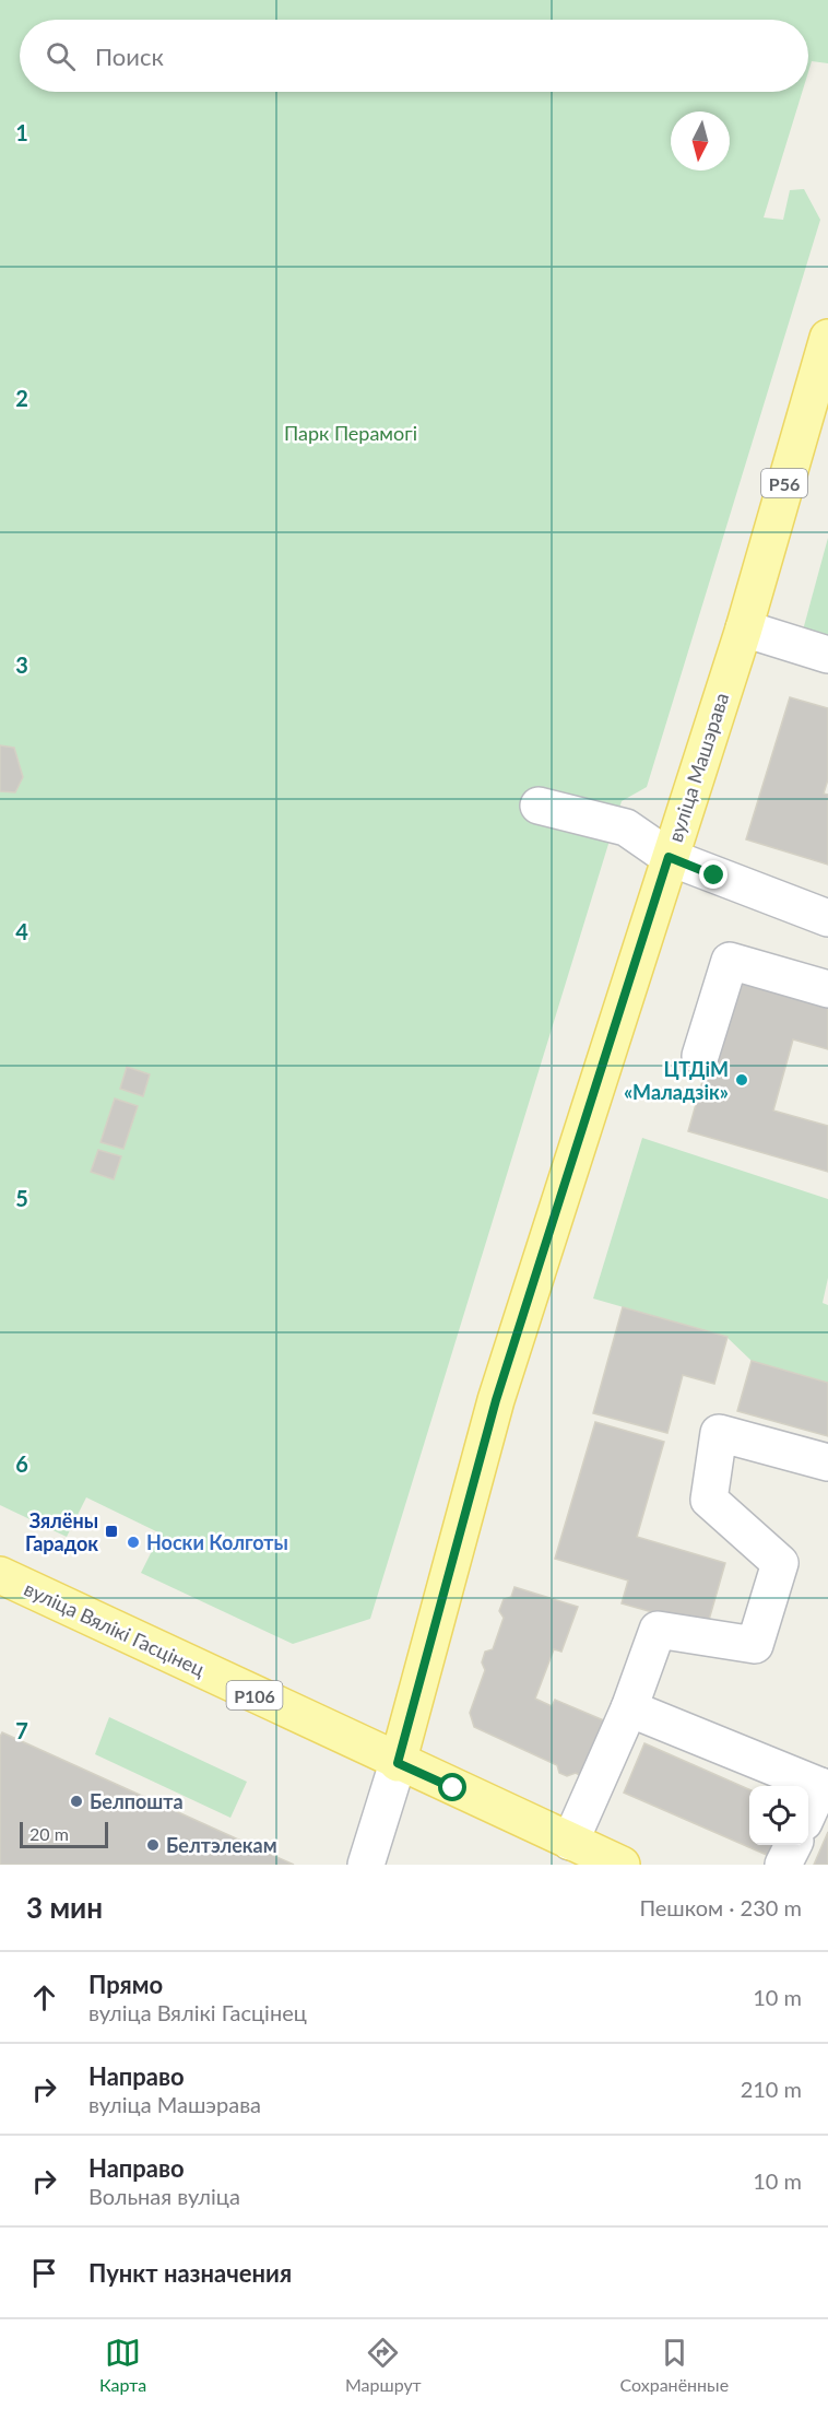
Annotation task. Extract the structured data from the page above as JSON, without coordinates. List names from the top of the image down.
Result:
{
  "streets": {
    "main road": [
      "Р56",
      "вуліца Машэрава",
      "вуліца Вялікі Гасцінец",
      "Р106"
    ]
  },
  "crossings": [
    ["вуліца Машэрава", "вуліца Вялікі Гасцінец"]
  ],
  "parks": ["Парк Перамогі"],
  "places": {
    "other": [
      "ЦТДіМ «Маладзік»",
      "Носки Колготы",
      "Белпошта",
      "Белтэлекам"
    ],
    "transit": ["Зялёны Гарадок"]
  },
  "scale_bar": "20 m",
  "north": "bottom",
  "page": {
    "search": "Поиск",
    "scale": "20 m",
    "heading": ["3 мин", "Пешком · 230 m"],
    "list": [
      ["Прямо", "вуліца Вялікі Гасцінец", "10 m"],
      ["Направо", "вуліца Машэрава", "210 m"],
      ["Направо", "Вольная вуліца", "10 m"],
      "Пункт назначения"
    ],
    "nav": ["Карта", "Маршрут", "Сохранённые"]
  },
  "grid": {
    "rows": [
      "1",
      "2",
      "3",
      "4",
      "5",
      "6",
      "7"
    ]
  }
}
